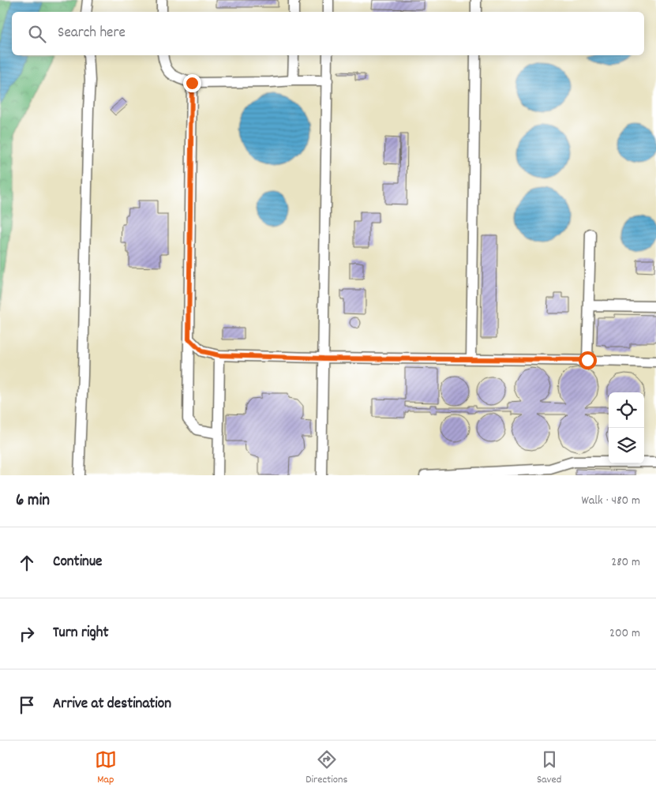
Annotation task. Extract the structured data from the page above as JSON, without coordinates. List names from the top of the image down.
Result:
{
  "page": {
    "search": "Search here",
    "heading": ["6 min", "Walk · 480 m"],
    "list": [
      ["Continue", "280 m"],
      ["Turn right", "200 m"],
      "Arrive at destination"
    ],
    "nav": ["Map", "Directions", "Saved"]
  }
}
